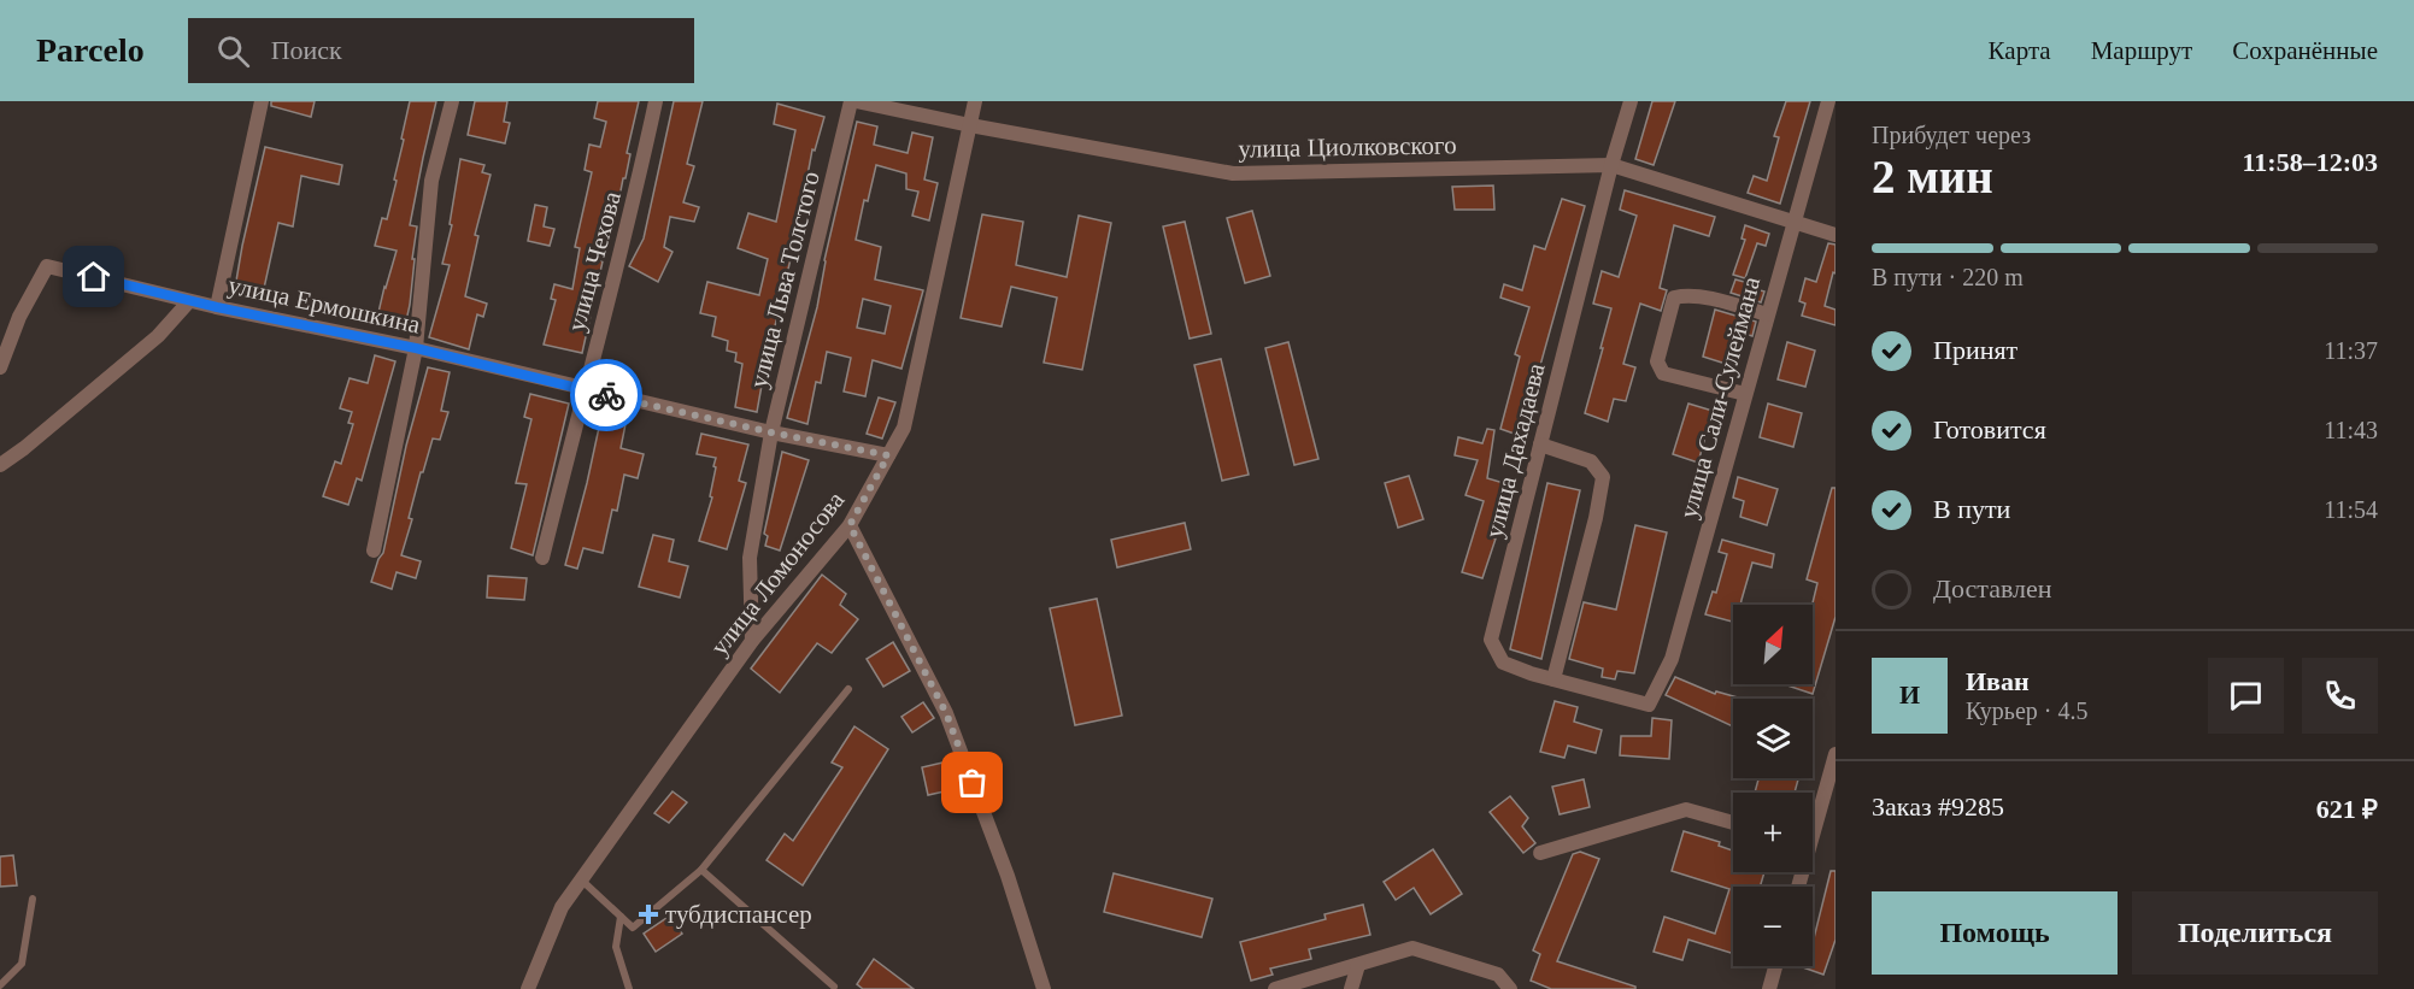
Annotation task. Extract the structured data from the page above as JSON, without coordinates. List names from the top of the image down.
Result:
{
  "streets": {
    "street": [
      "улица Циолковского",
      "улица Чехова",
      "улица Льва Толстого",
      "улица Ермошкина",
      "улица Сали-Сулеймана",
      "улица Дахадаева",
      "улица Ломоносова"
    ]
  },
  "crossings": [
    ["улица Циолковского", "улица Льва Толстого"],
    ["улица Циолковского", "улица Сали-Сулеймана"],
    ["улица Циолковского", "улица Дахадаева"],
    ["улица Циолковского", "улица Ломоносова"],
    ["улица Чехова", "улица Ермошкина"],
    ["улица Льва Толстого", "улица Ермошкина"],
    ["улица Льва Толстого", "улица Ломоносова"],
    ["улица Ермошкина", "улица Ломоносова"],
    ["улица Сали-Сулеймана", "улица Дахадаева"]
  ],
  "places": {
    "health": ["тубдиспансер"]
  },
  "north": "top right",
  "page": {
    "header": "Parcelo",
    "search": "Поиск",
    "nav": ["Карта", "Маршрут", "Сохранённые"],
    "heading": ["2 мин", "Прибудет через", "11:58–12:03"],
    "panel": [
      "Иван",
      "Курьер · 4.5",
      "Заказ #9285",
      "621 ₽"
    ],
    "bar": "В пути · 220 m",
    "list": [
      ["Принят", "11:37"],
      ["Готовится", "11:43"],
      ["В пути", "11:54"],
      "Доставлен"
    ],
    "map_buttons": ["+", "−"],
    "round": "И",
    "buttons": ["Помощь", "Поделиться"]
  }
}
